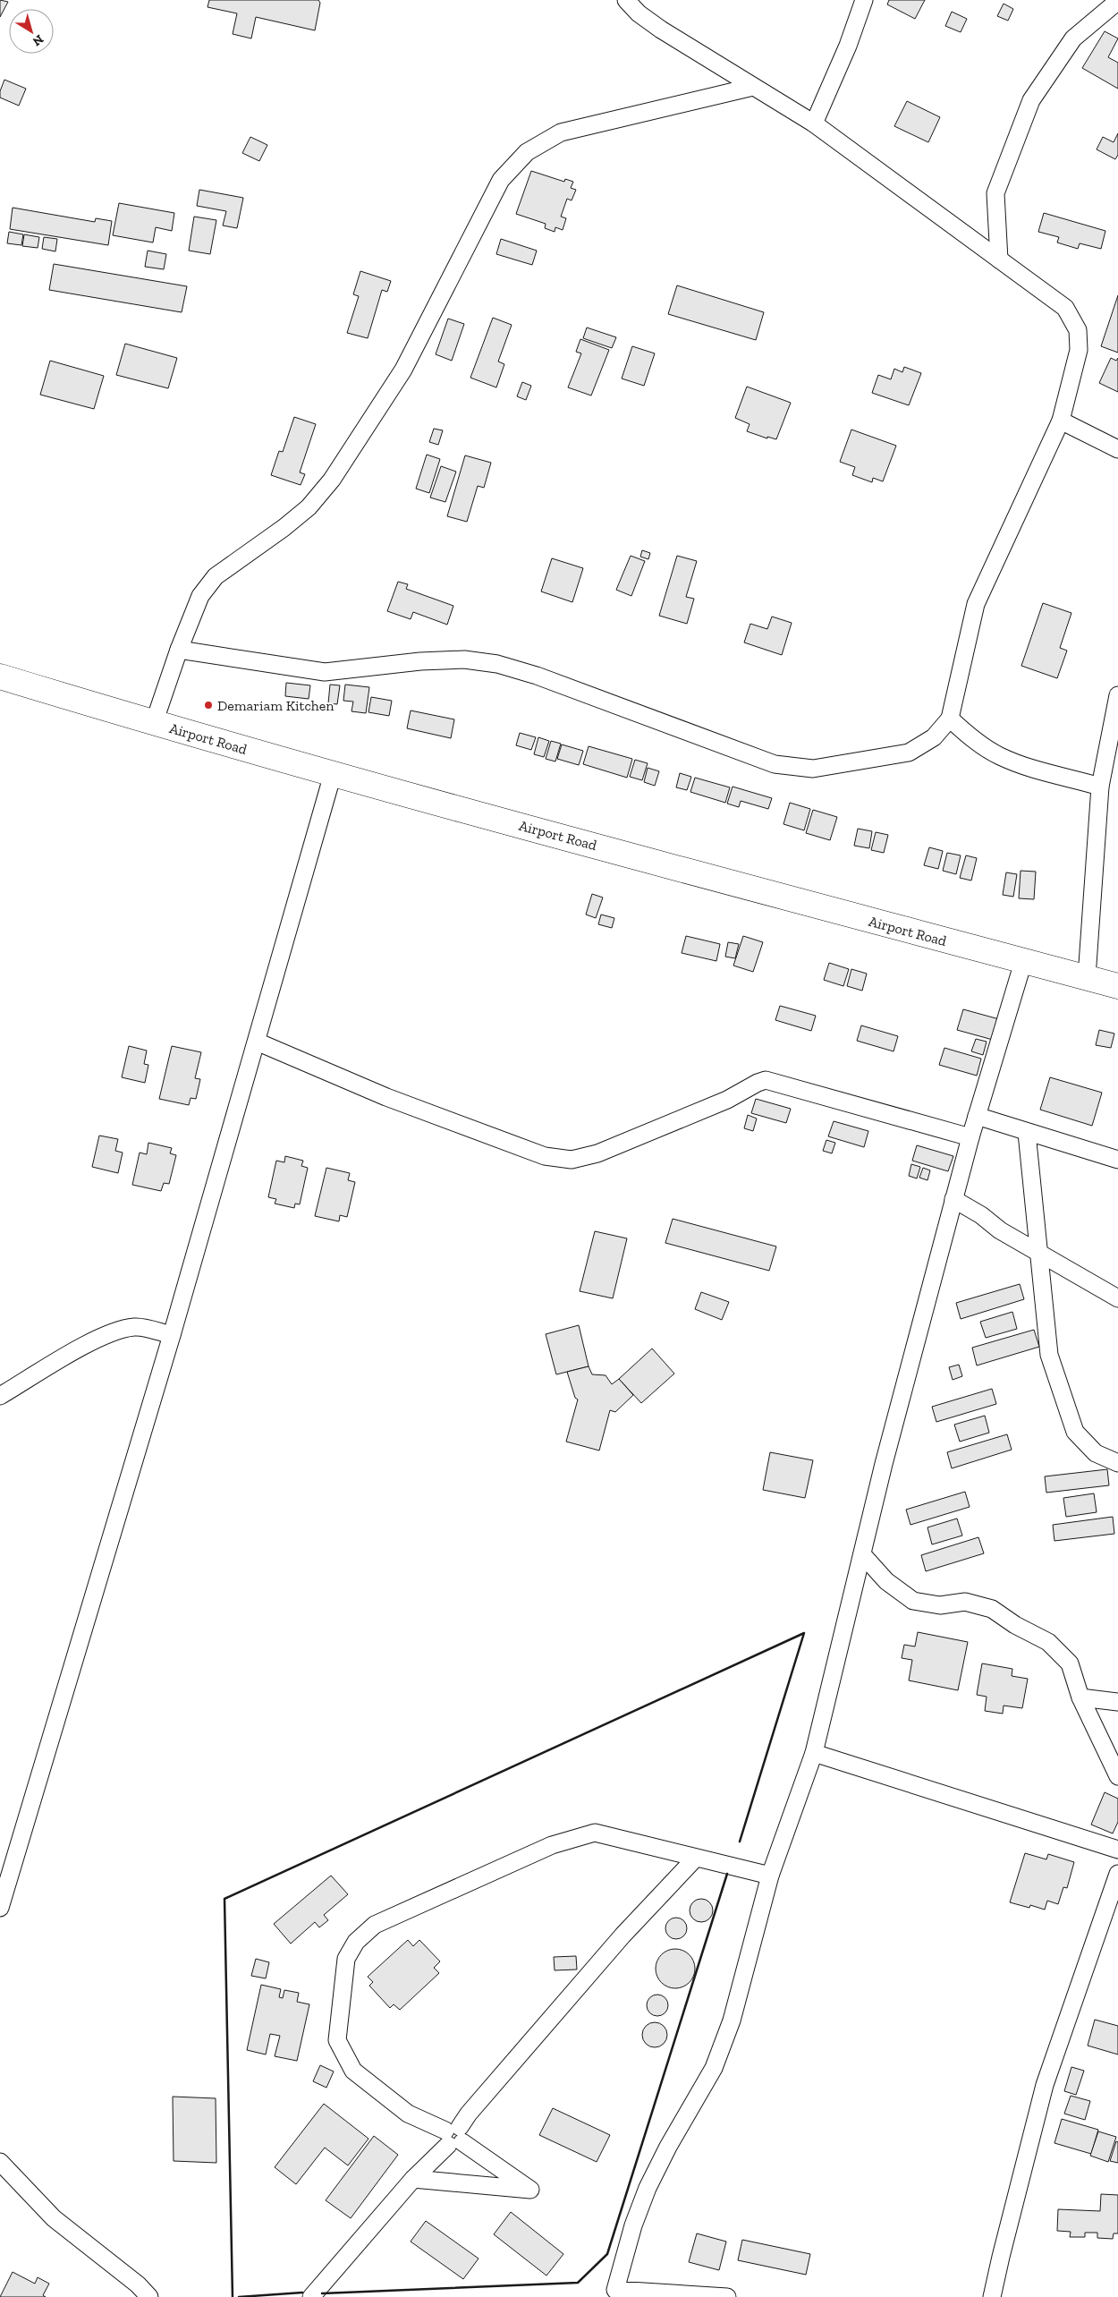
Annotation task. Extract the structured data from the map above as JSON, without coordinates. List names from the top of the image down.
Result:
{
  "streets": {
    "highway": ["Airport Road"]
  },
  "places": ["Demariam Kitchen"],
  "north": "bottom right"
}
